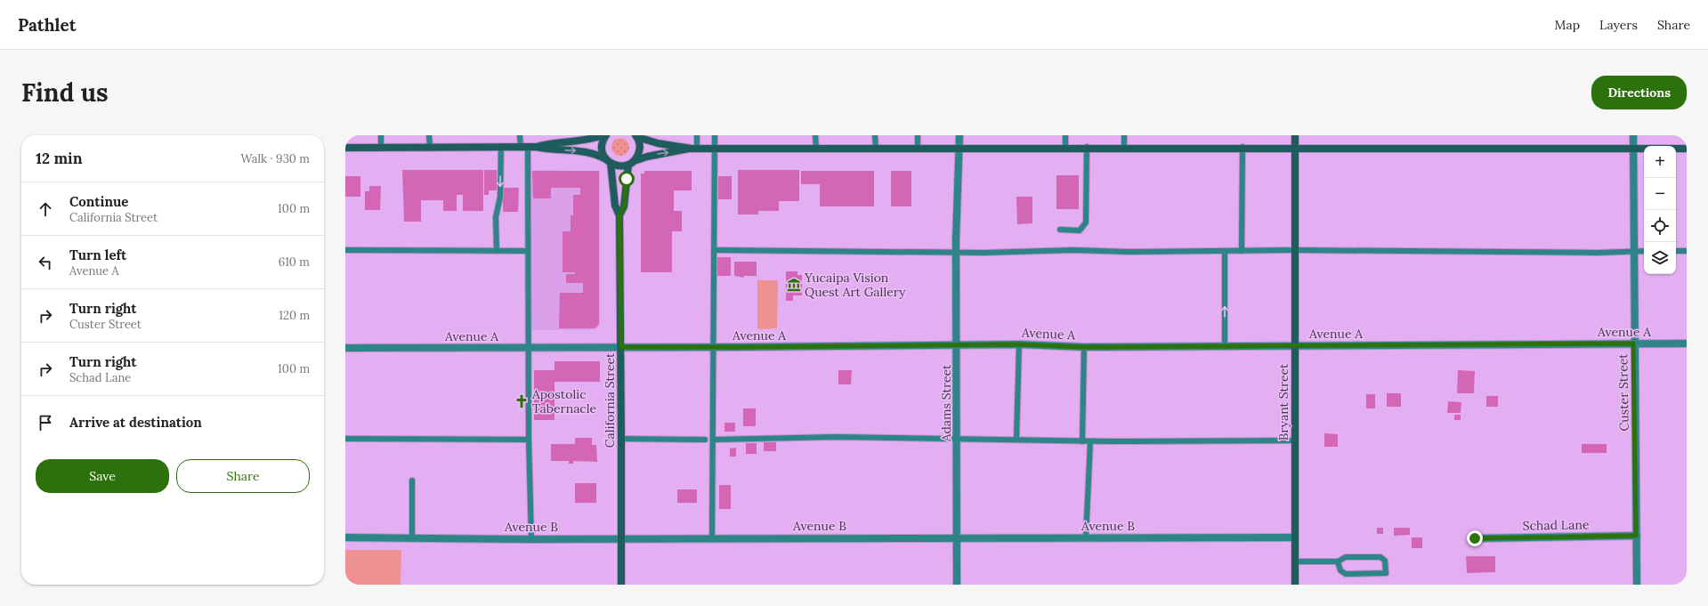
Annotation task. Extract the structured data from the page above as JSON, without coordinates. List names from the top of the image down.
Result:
{
  "streets": {
    "street": [
      "Avenue A",
      "Custer Street",
      "California Street",
      "Bryant Street",
      "Adams Street",
      "Schad Lane",
      "Avenue B"
    ]
  },
  "crossings": [
    ["Avenue A", "Custer Street"],
    ["Avenue A", "California Street"],
    ["Avenue A", "Bryant Street"],
    ["Avenue A", "Adams Street"],
    ["Custer Street", "Schad Lane"],
    ["California Street", "Avenue B"],
    ["Bryant Street", "Avenue B"],
    ["Adams Street", "Avenue B"]
  ],
  "places": {
    "museum": ["Yucaipa Vision Quest Art Gallery"],
    "church": ["Apostolic Tabernacle"]
  },
  "page": {
    "header": "Pathlet",
    "nav": ["Map", "Layers", "Share"],
    "buttons": [
      "Directions",
      ["Save", "Share"]
    ],
    "title": "Find us",
    "heading": ["12 min", "Walk · 930 m"],
    "map_buttons": ["+", "−"],
    "list": [
      ["Continue", "California Street", "100 m"],
      ["Turn left", "Avenue A", "610 m"],
      ["Turn right", "Custer Street", "120 m"],
      ["Turn right", "Schad Lane", "100 m"],
      "Arrive at destination"
    ]
  }
}
